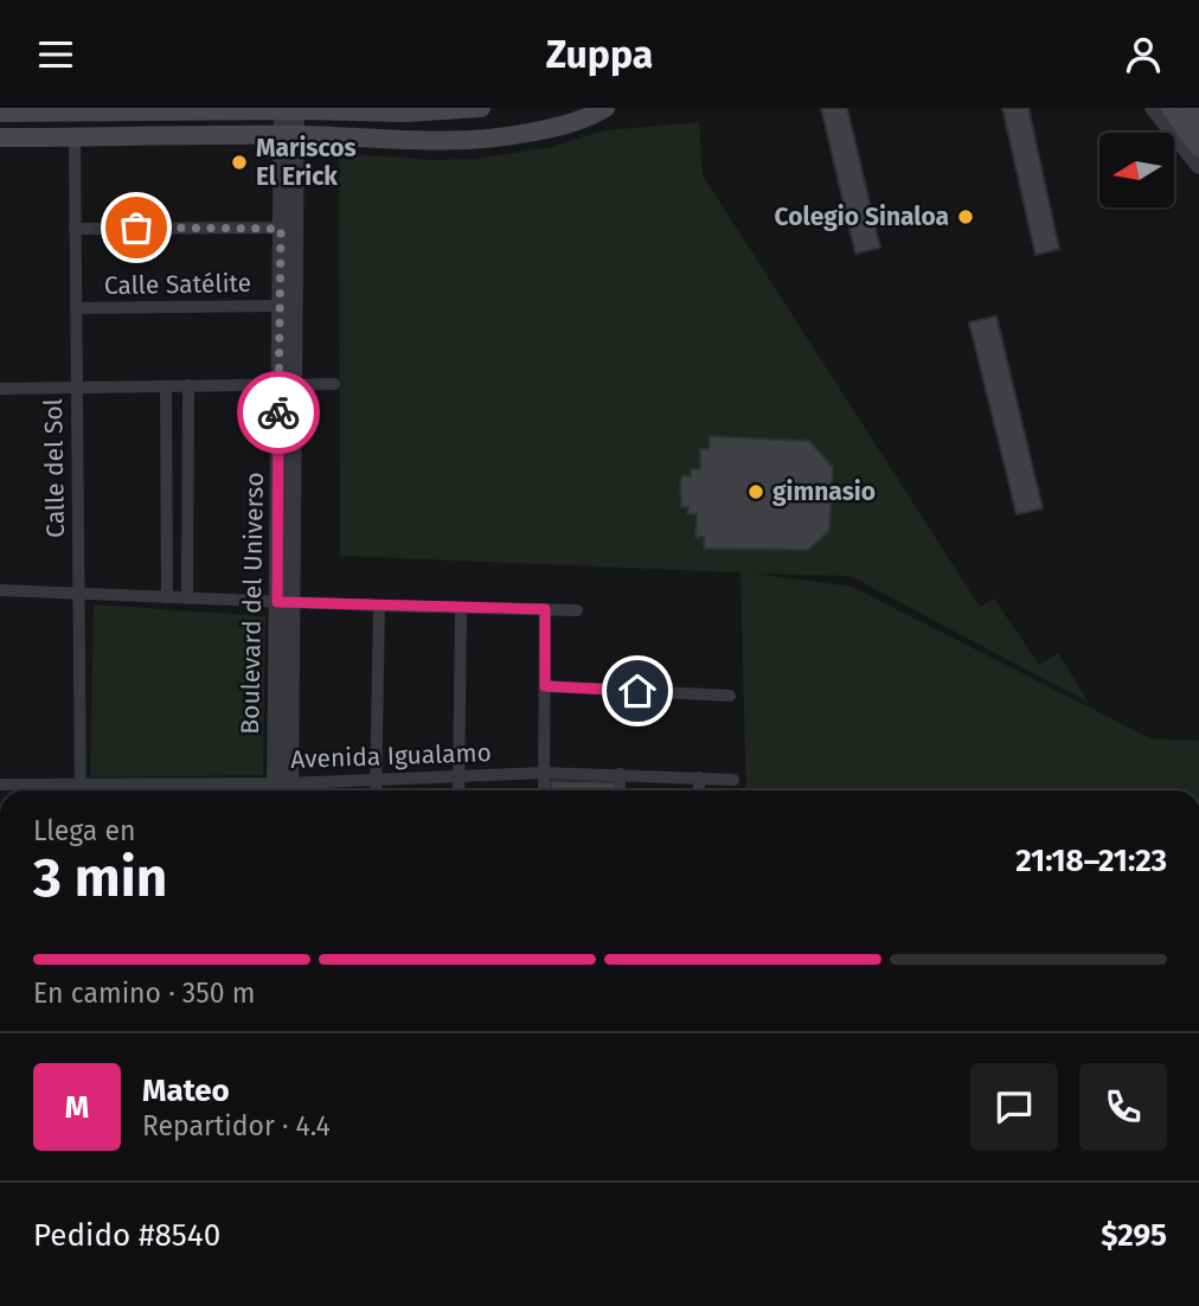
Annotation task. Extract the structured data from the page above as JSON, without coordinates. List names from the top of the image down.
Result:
{
  "streets": {
    "street": [
      "Calle Satélite",
      "Calle del Sol",
      "Boulevard del Universo",
      "Avenida Igualamo"
    ]
  },
  "crossings": [
    ["Calle Satélite", "Calle del Sol"],
    ["Calle Satélite", "Boulevard del Universo"],
    ["Boulevard del Universo", "Avenida Igualamo"]
  ],
  "places": ["Mariscos El Erick", "Colegio Sinaloa", "gimnasio"],
  "north": "left",
  "page": {
    "header": "Zuppa",
    "heading": ["3 min", "Llega en", "21:18–21:23"],
    "panel": [
      "Mateo",
      "Repartidor · 4.4",
      "Pedido #8540",
      "$295"
    ],
    "bar": "En camino · 350 m",
    "round": "M"
  }
}
